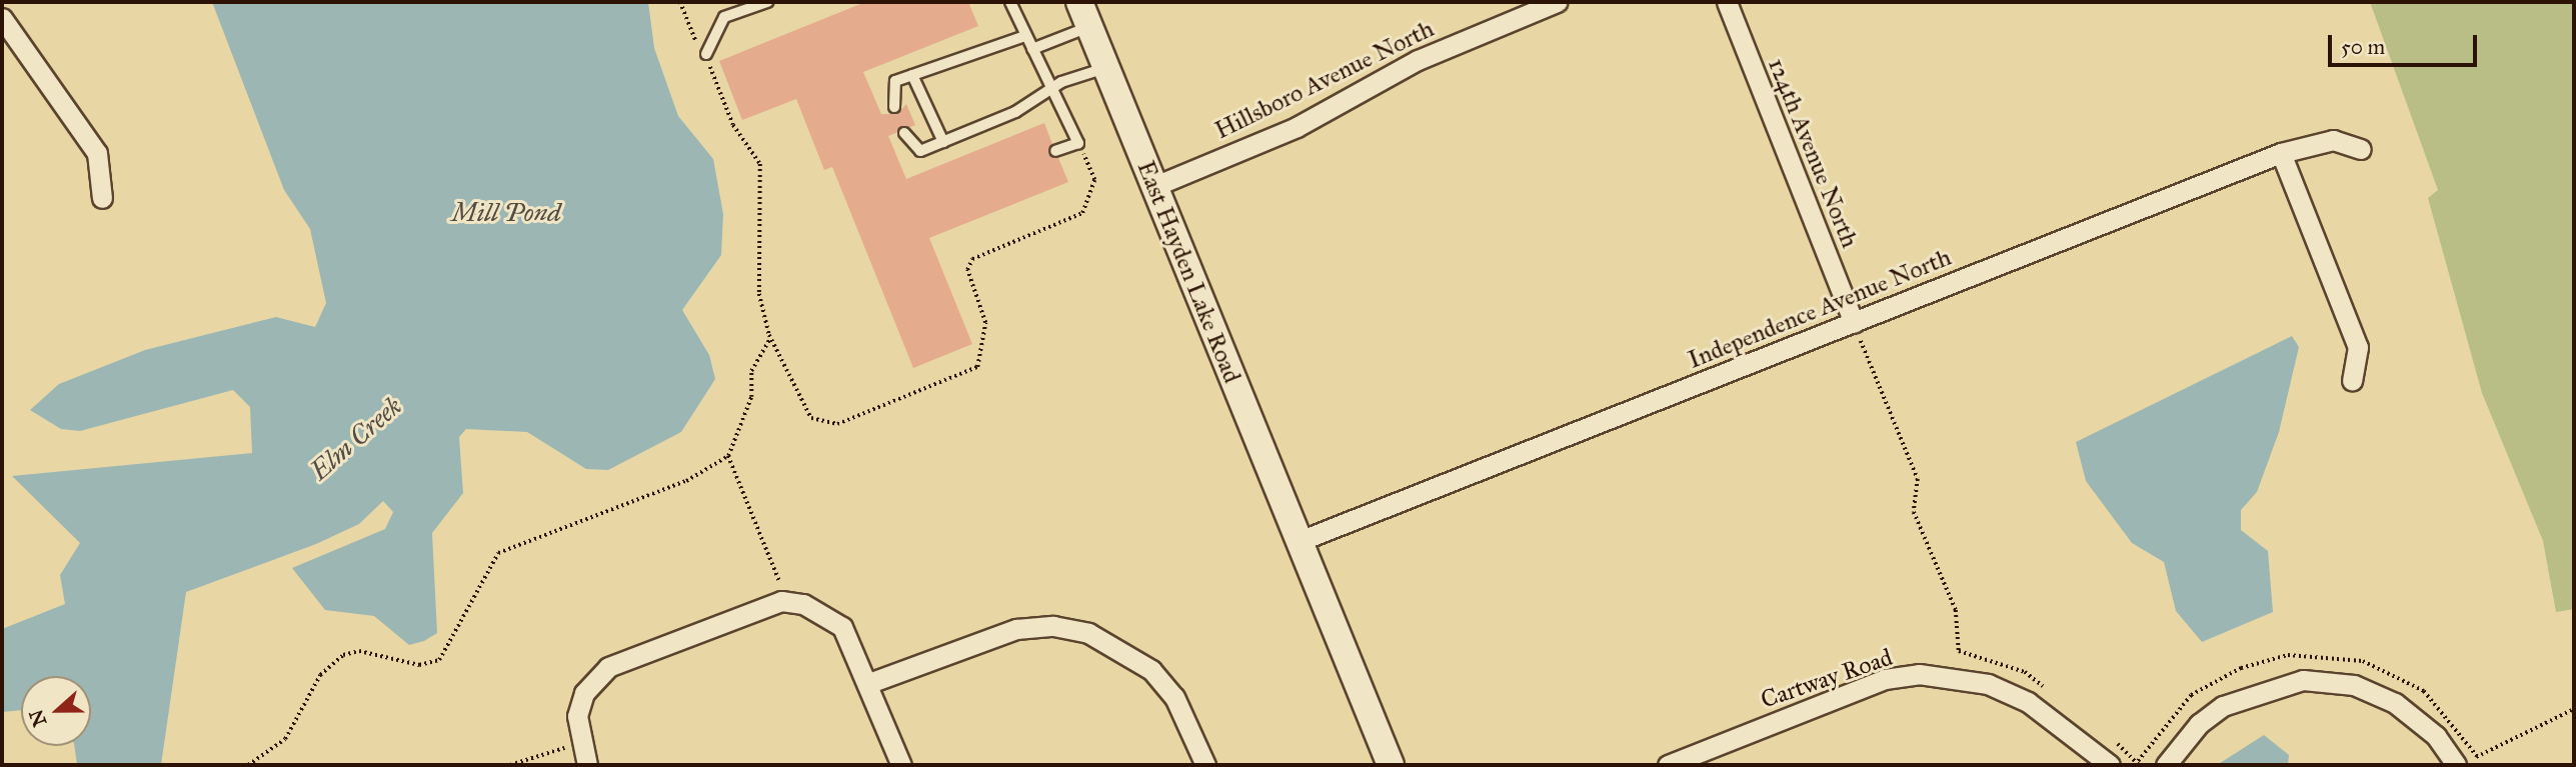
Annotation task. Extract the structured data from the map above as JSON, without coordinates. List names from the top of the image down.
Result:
{
  "streets": {
    "main road": ["East Hayden Lake Road"],
    "street": [
      "Hillsboro Avenue North",
      "124th Avenue North",
      "Independence Avenue North",
      "Cartway Road"
    ]
  },
  "crossings": [
    ["Hillsboro Avenue North", "East Hayden Lake Road"],
    ["124th Avenue North", "Independence Avenue North"],
    ["East Hayden Lake Road", "Independence Avenue North"]
  ],
  "water": ["Mill Pond", "Elm Creek"],
  "scale_bar": "50 m",
  "north": "left"
}
